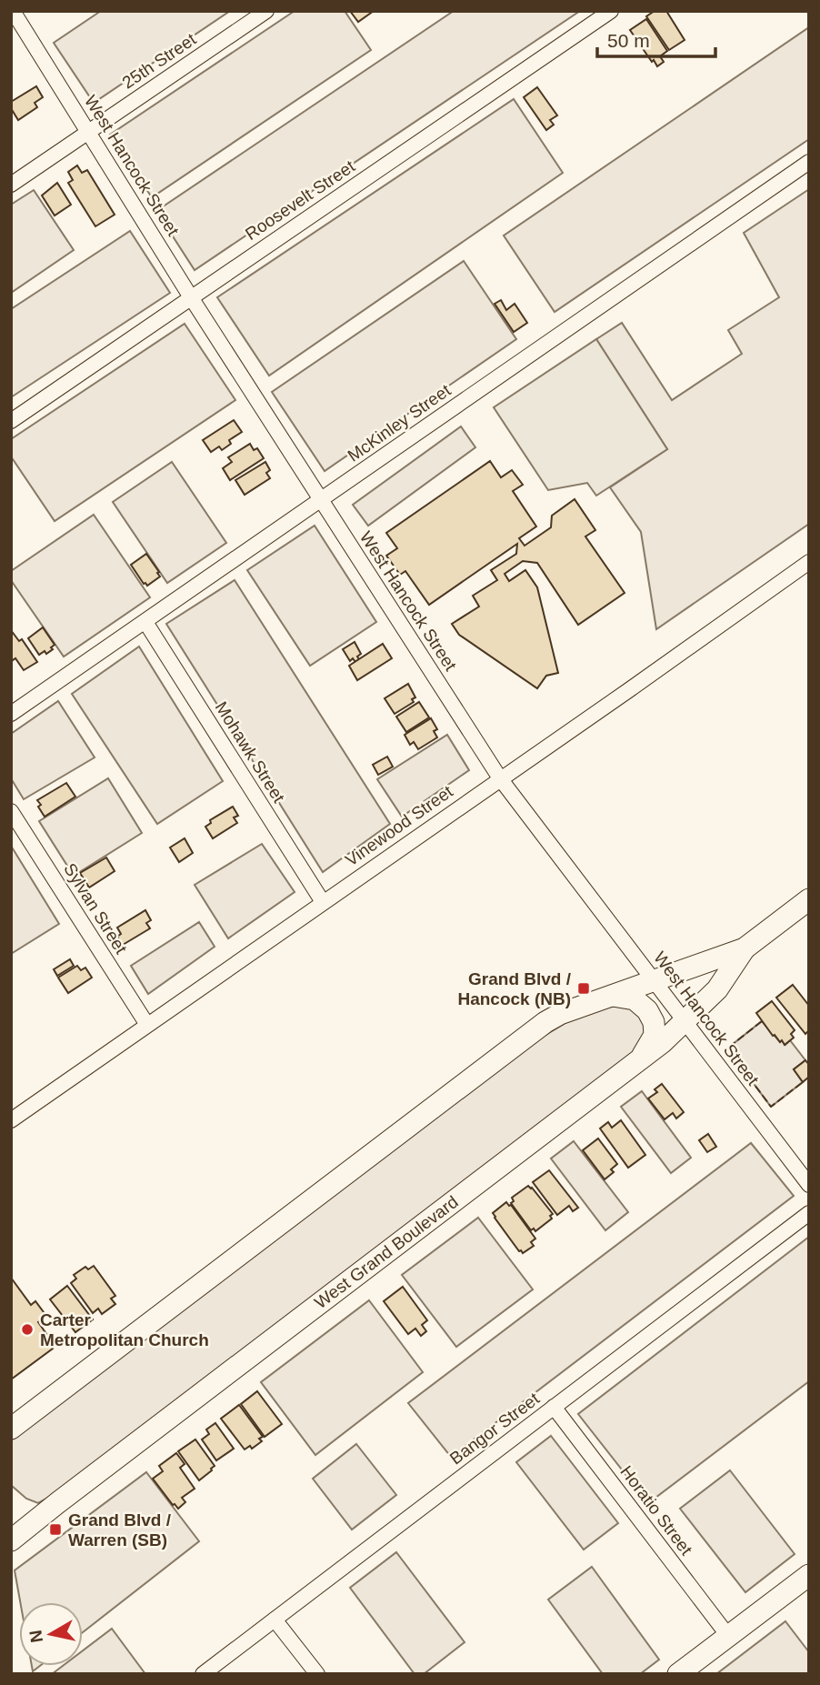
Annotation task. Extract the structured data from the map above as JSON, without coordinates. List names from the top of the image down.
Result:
{
  "streets": {
    "main road": ["West Grand Boulevard"],
    "street": [
      "25th Street",
      "West Hancock Street",
      "Roosevelt Street",
      "McKinley Street",
      "Mohawk Street",
      "Vinewood Street",
      "Sylvan Street",
      "Bangor Street",
      "Horatio Street"
    ]
  },
  "crossings": [
    ["25th Street", "West Hancock Street"],
    ["West Hancock Street", "Roosevelt Street"],
    ["West Hancock Street", "McKinley Street"],
    ["West Hancock Street", "Vinewood Street"],
    ["West Hancock Street", "West Grand Boulevard"],
    ["McKinley Street", "Mohawk Street"],
    ["Mohawk Street", "Vinewood Street"],
    ["Vinewood Street", "Sylvan Street"],
    ["Bangor Street", "Horatio Street"]
  ],
  "places": {
    "transit": ["Grand Blvd / Hancock (NB)", "Grand Blvd / Warren (SB)"],
    "other": ["Carter Metropolitan Church"]
  },
  "scale_bar": "50 m",
  "north": "left"
}
